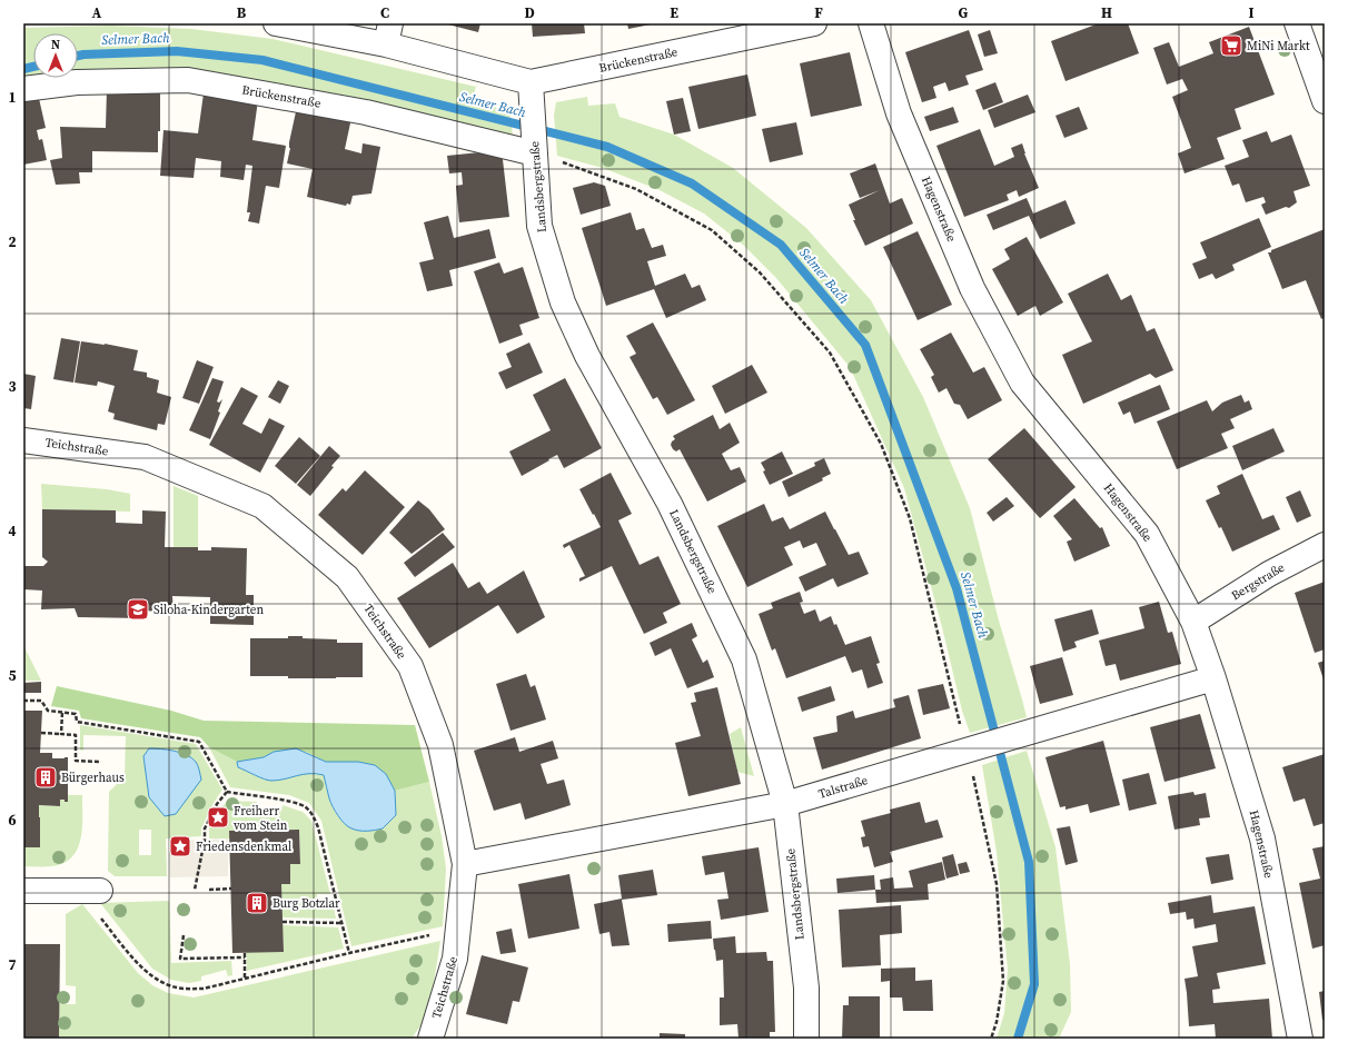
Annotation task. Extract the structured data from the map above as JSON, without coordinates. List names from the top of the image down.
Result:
{
  "streets": {
    "street": [
      "Brückenstraße",
      "Landsbergstraße",
      "Hagenstraße",
      "Teichstraße",
      "Bergstraße",
      "Talstraße"
    ]
  },
  "crossings": [
    ["Brückenstraße", "Landsbergstraße"],
    ["Landsbergstraße", "Talstraße"],
    ["Hagenstraße", "Bergstraße"],
    ["Hagenstraße", "Talstraße"],
    ["Teichstraße", "Talstraße"]
  ],
  "water": ["Selmer Bach"],
  "places": {
    "supermarket": ["MiNi Markt"],
    "school or university": ["Siloha-Kindergarten"],
    "building": ["Bürgerhaus", "Burg Botzlar"],
    "place": ["Freiherr vom Stein", "Friedensdenkmal"]
  },
  "north": "top",
  "grid": {
    "columns": [
      "A",
      "B",
      "C",
      "D",
      "E",
      "F",
      "G",
      "H",
      "I"
    ],
    "rows": [
      "1",
      "2",
      "3",
      "4",
      "5",
      "6",
      "7"
    ]
  }
}
